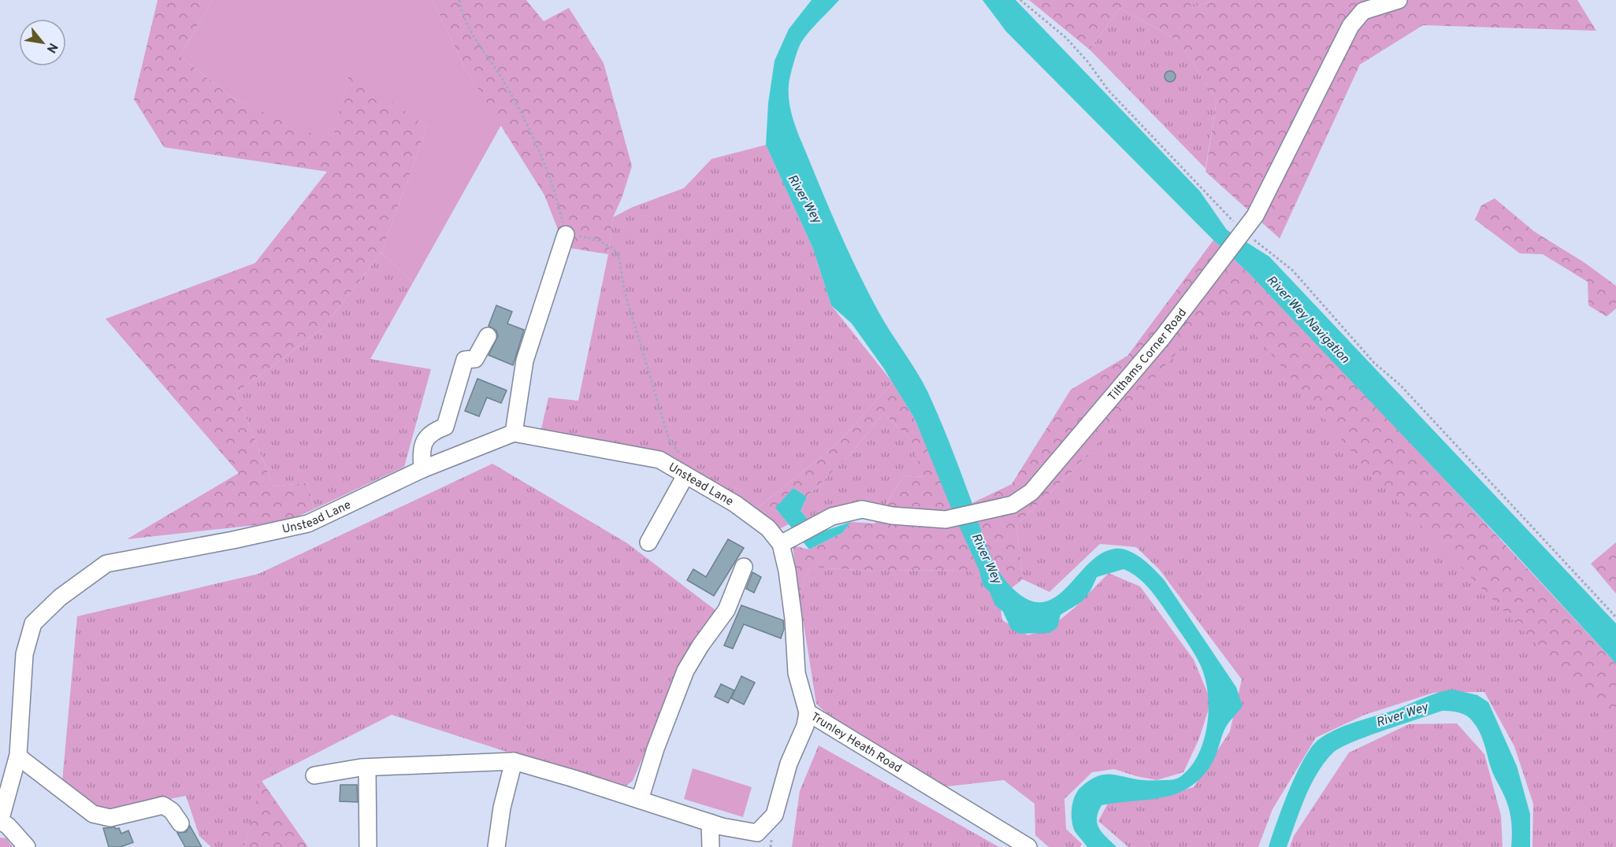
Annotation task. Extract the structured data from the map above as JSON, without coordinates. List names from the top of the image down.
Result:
{
  "streets": {
    "street": ["Tilthams Corner Road", "Unstead Lane", "Trunley Heath Road"]
  },
  "crossings": [
    ["Tilthams Corner Road", "Unstead Lane"],
    ["Tilthams Corner Road", "Trunley Heath Road"],
    ["Unstead Lane", "Trunley Heath Road"]
  ],
  "water": ["River Wey", "River Wey Navigation"],
  "north": "bottom right"
}
